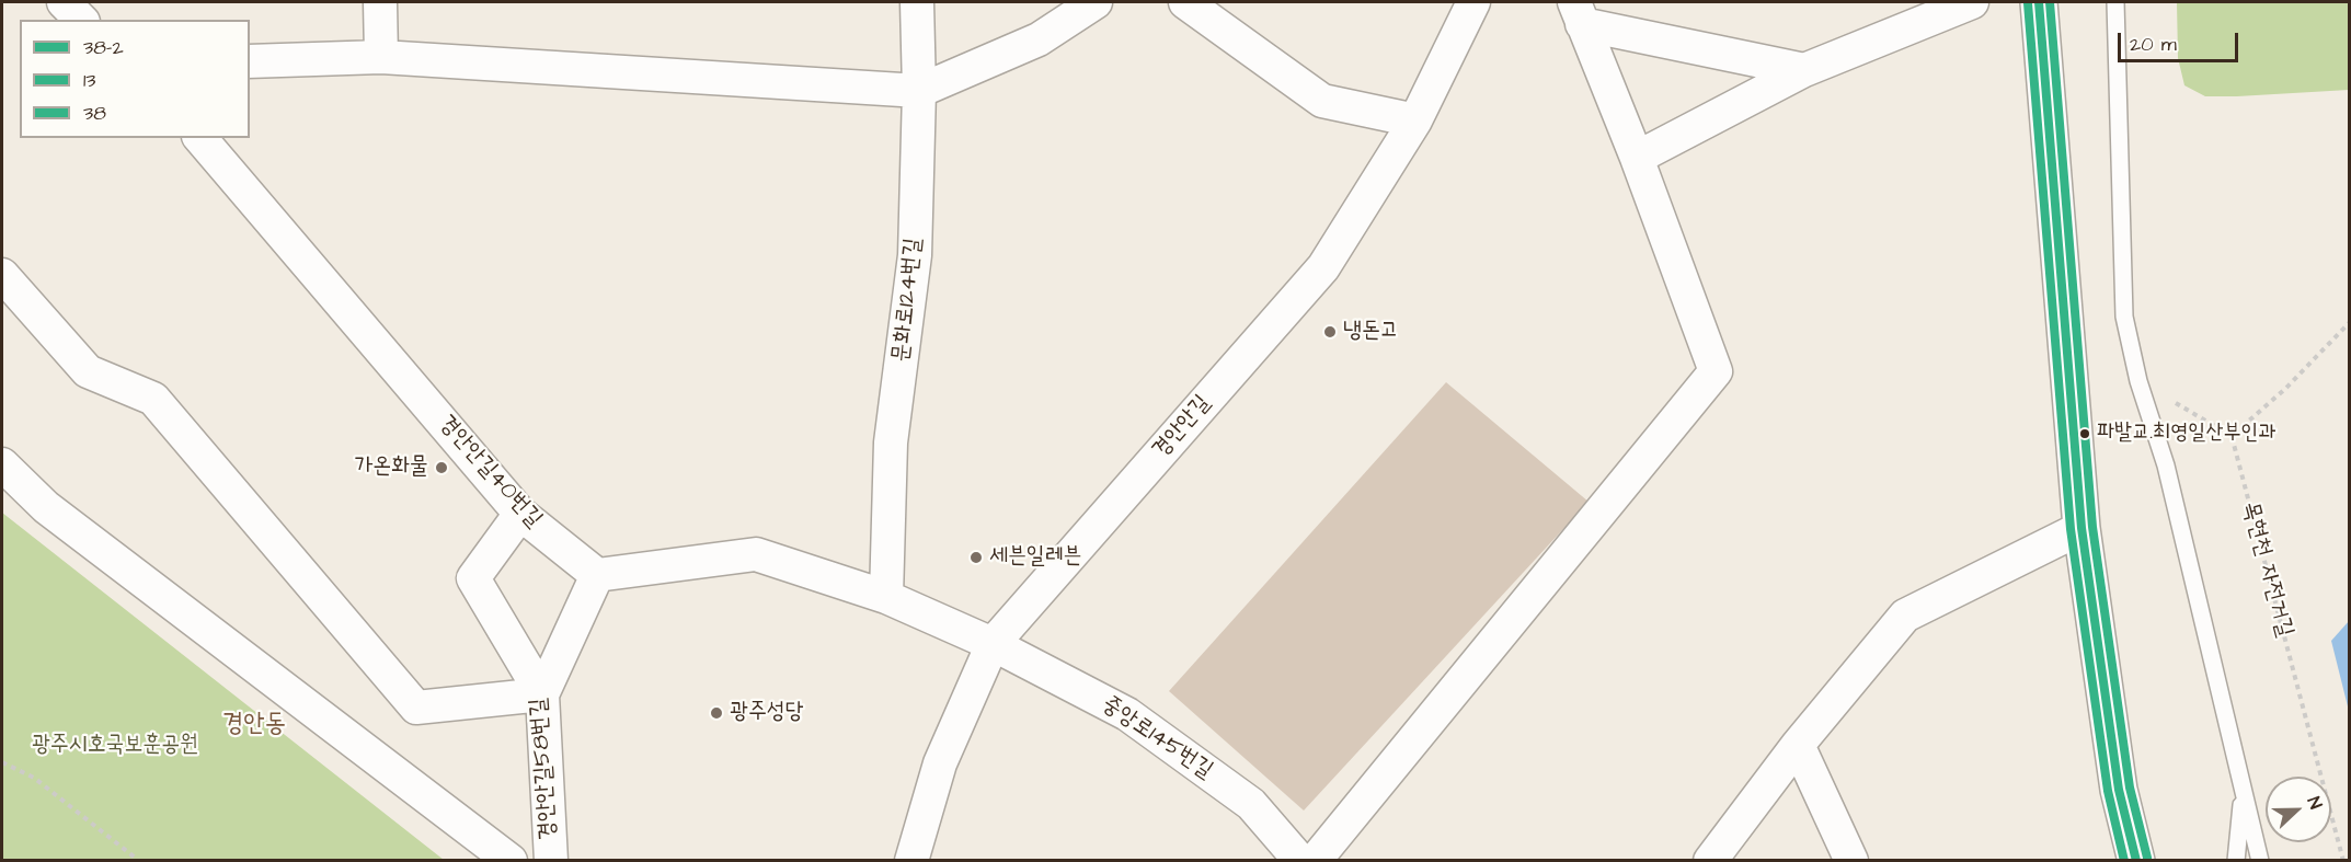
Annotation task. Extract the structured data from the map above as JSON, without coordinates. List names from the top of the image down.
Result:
{
  "streets": {
    "street": [
      "문화로124번길",
      "경안안길",
      "경안안길40번길",
      "중앙로145번길",
      "경안안길58번길"
    ],
    "path": ["목현천 자전거길"]
  },
  "crossings": [
    ["경안안길", "중앙로145번길"],
    ["경안안길40번길", "경안안길58번길"]
  ],
  "districts": ["경안동"],
  "parks": ["광주시호국보훈공원"],
  "places": [
    "냉돈고",
    "파발교.최영일산부인과",
    "가온화물",
    "세븐일레븐",
    "광주성당"
  ],
  "lines": ["transit line 38-2", "transit line 38", "transit line 13"],
  "legend": ["38-2", "13", "38"],
  "scale_bar": "20 m",
  "north": "right"
}
